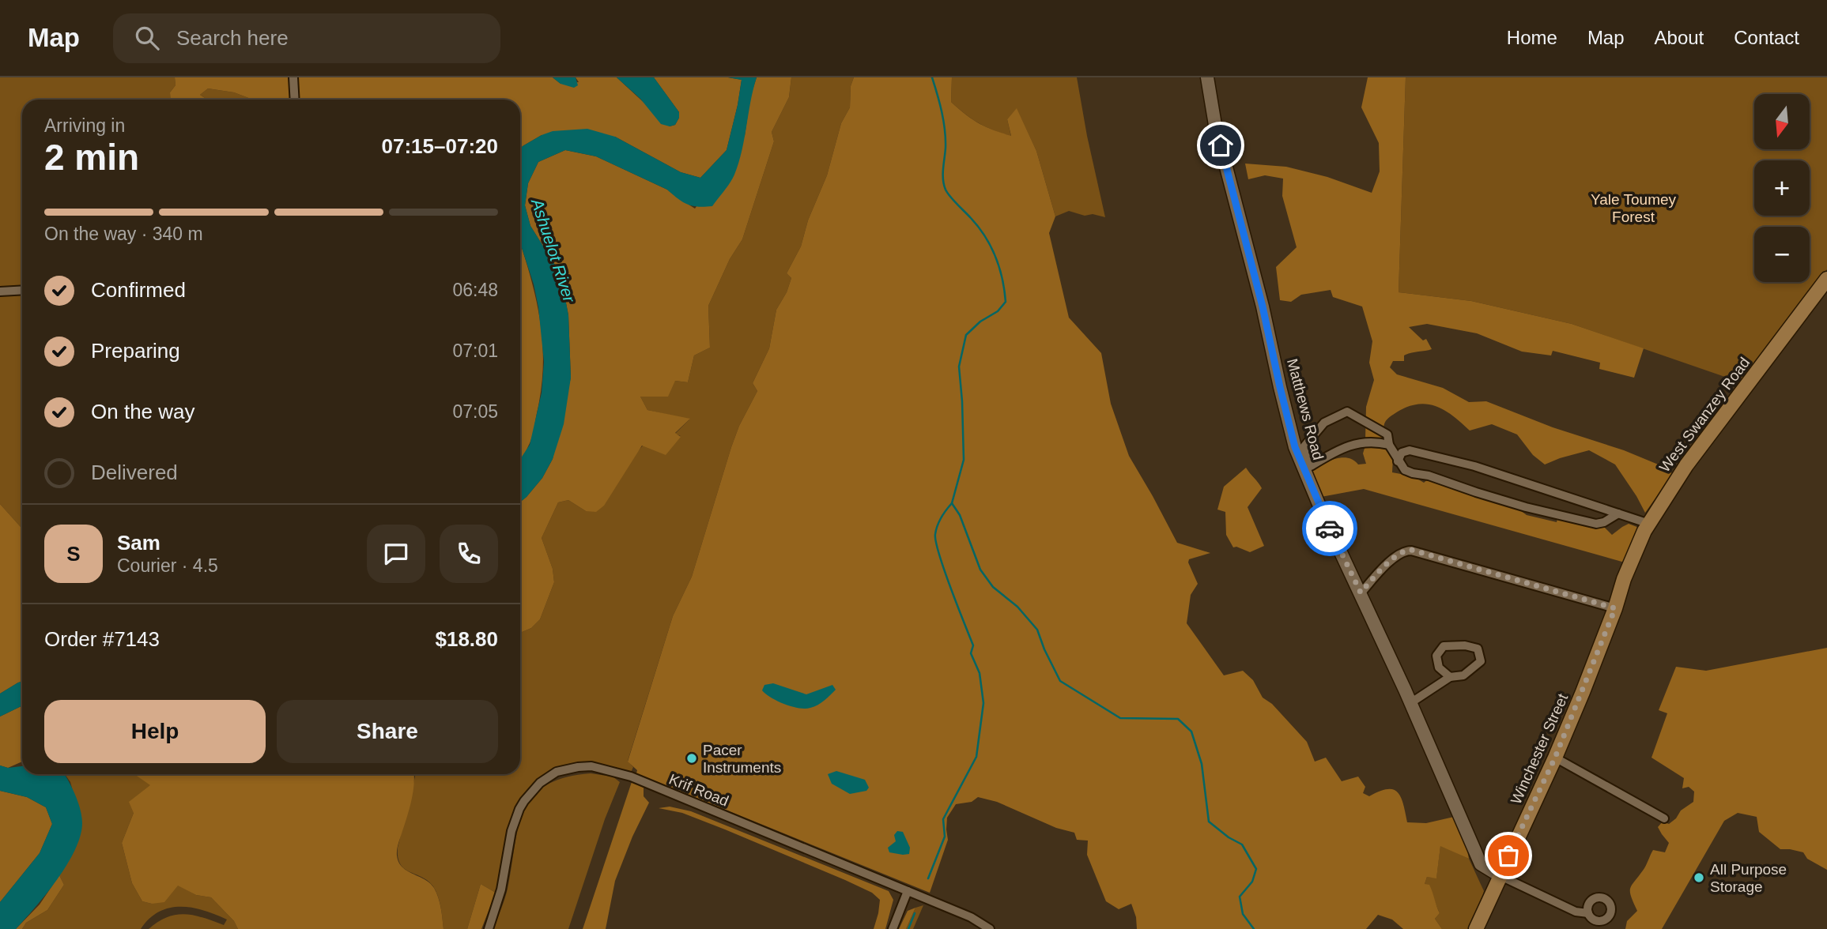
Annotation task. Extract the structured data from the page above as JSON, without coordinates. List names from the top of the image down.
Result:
{
  "streets": {
    "main road": ["West Swanzey Road", "Winchester Street"],
    "street": ["Matthews Road", "Krif Road"]
  },
  "crossings": [
    ["Matthews Road", "Winchester Street"],
    ["West Swanzey Road", "Winchester Street"]
  ],
  "water": ["Ashuelot River"],
  "parks": ["Yale Toumey Forest"],
  "places": ["Pacer Instruments", "All Purpose Storage"],
  "north": "bottom",
  "page": {
    "header": "Map",
    "search": "Search here",
    "nav": [
      "Home",
      "Map",
      "About",
      "Contact"
    ],
    "map_buttons": ["+", "−"],
    "heading": ["2 min", "Arriving in", "07:15–07:20"],
    "panel": [
      "Sam",
      "Courier · 4.5",
      "Order #7143",
      "$18.80"
    ],
    "bar": "On the way · 340 m",
    "list": [
      ["Confirmed", "06:48"],
      ["Preparing", "07:01"],
      ["On the way", "07:05"],
      "Delivered"
    ],
    "round": "S",
    "buttons": ["Help", "Share"]
  }
}
